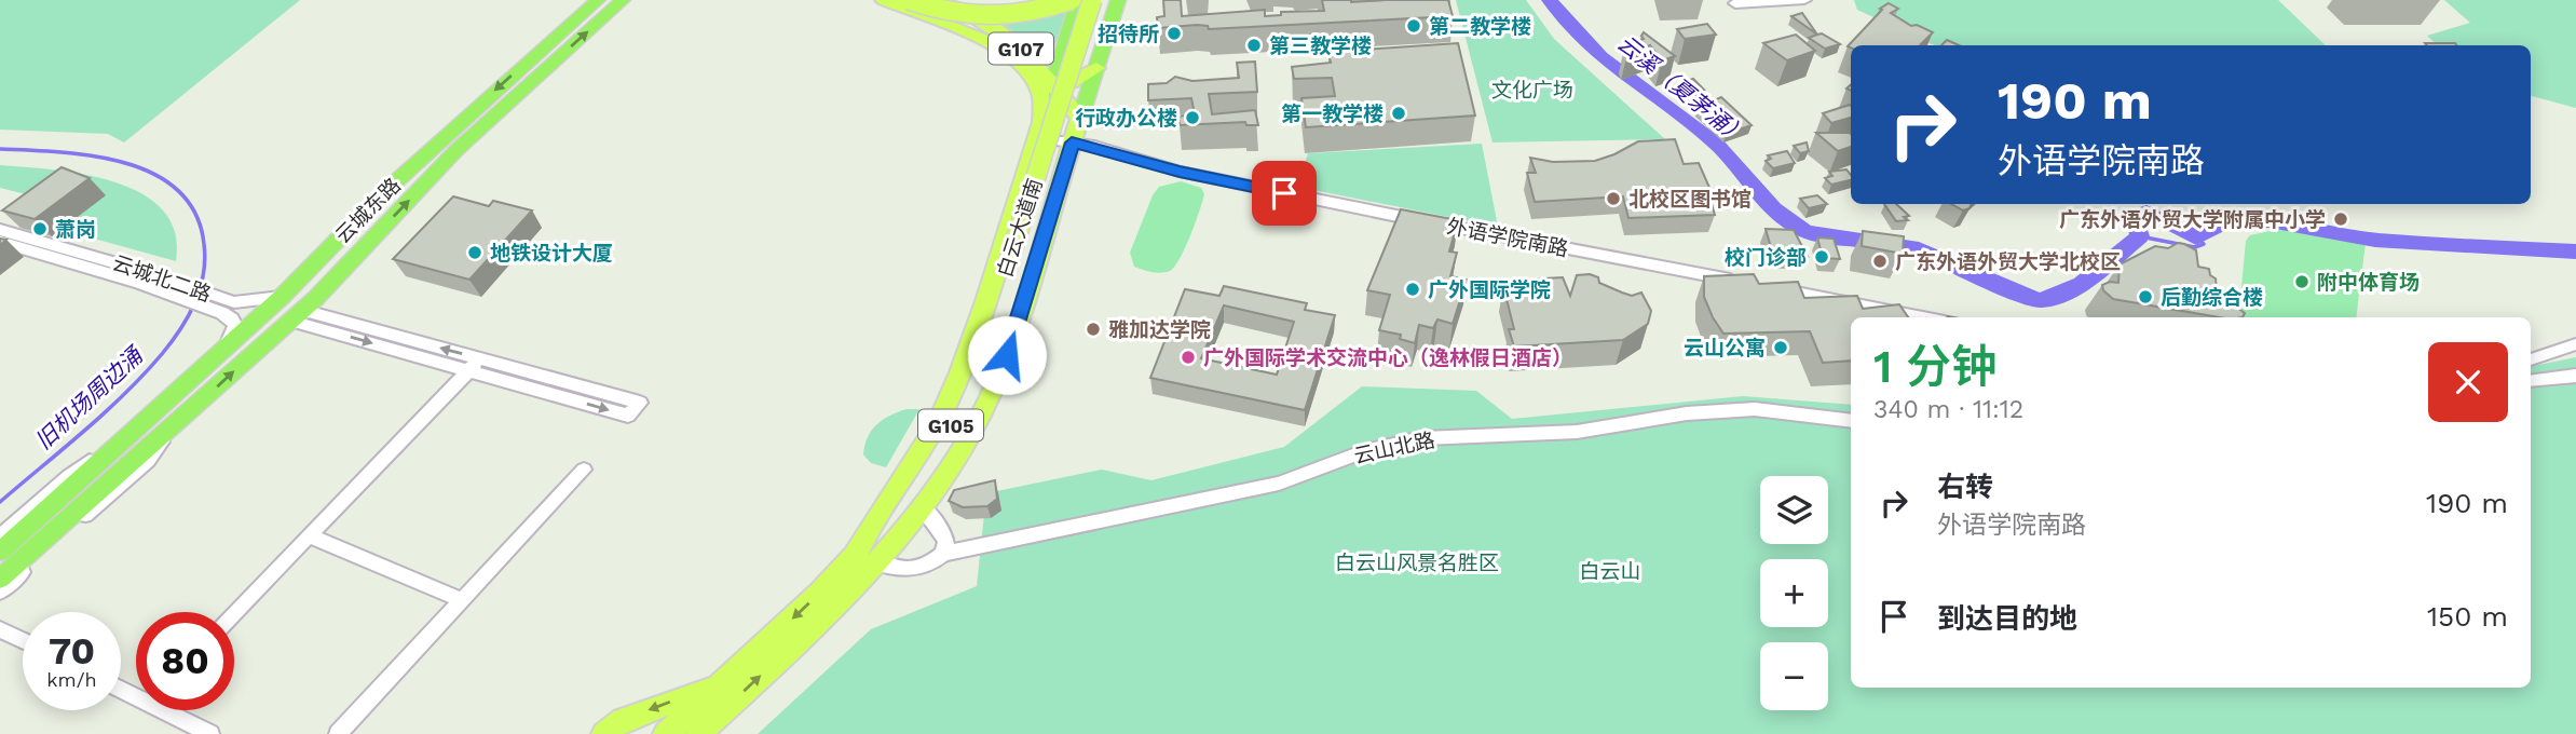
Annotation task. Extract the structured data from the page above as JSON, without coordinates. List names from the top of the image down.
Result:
{
  "streets": {
    "highway": ["G107", "白云大道南", "G105"],
    "main road": ["云城东路"],
    "street": ["外语学院南路", "云城北二路", "云山北路"]
  },
  "crossings": [
    ["G107", "白云大道南"],
    ["G107", "外语学院南路"],
    ["云城东路", "云城北二路"],
    ["白云大道南", "外语学院南路"],
    ["白云大道南", "云山北路"]
  ],
  "water": ["云溪（夏茅涌）", "旧机场周边涌"],
  "parks": ["文化广场", "白云山风景名胜区", "白云山"],
  "places": [
    "第二教学楼",
    "招待所",
    "第三教学楼",
    "第一教学楼",
    "行政办公楼",
    "北校区图书馆",
    "广东外语外贸大学附属中小学",
    "萧岗",
    "地铁设计大厦",
    "校门诊部",
    "广东外语外贸大学北校区",
    "附中体育场",
    "广外国际学院",
    "后勤综合楼",
    "雅加达学院",
    "云山公寓",
    "广外国际学术交流中心（逸林假日酒店）"
  ],
  "page": {
    "turn": ["190 m", "外语学院南路"],
    "heading": ["1 分钟", "340 m · 11:12"],
    "list": [
      {
        "name": "右转",
        "note": "外语学院南路",
        "value": "190 m"
      },
      {
        "name": "到达目的地",
        "value": "150 m"
      }
    ],
    "map_buttons": ["+", "−"],
    "speed": "70 km/h",
    "limit": "80"
  }
}
